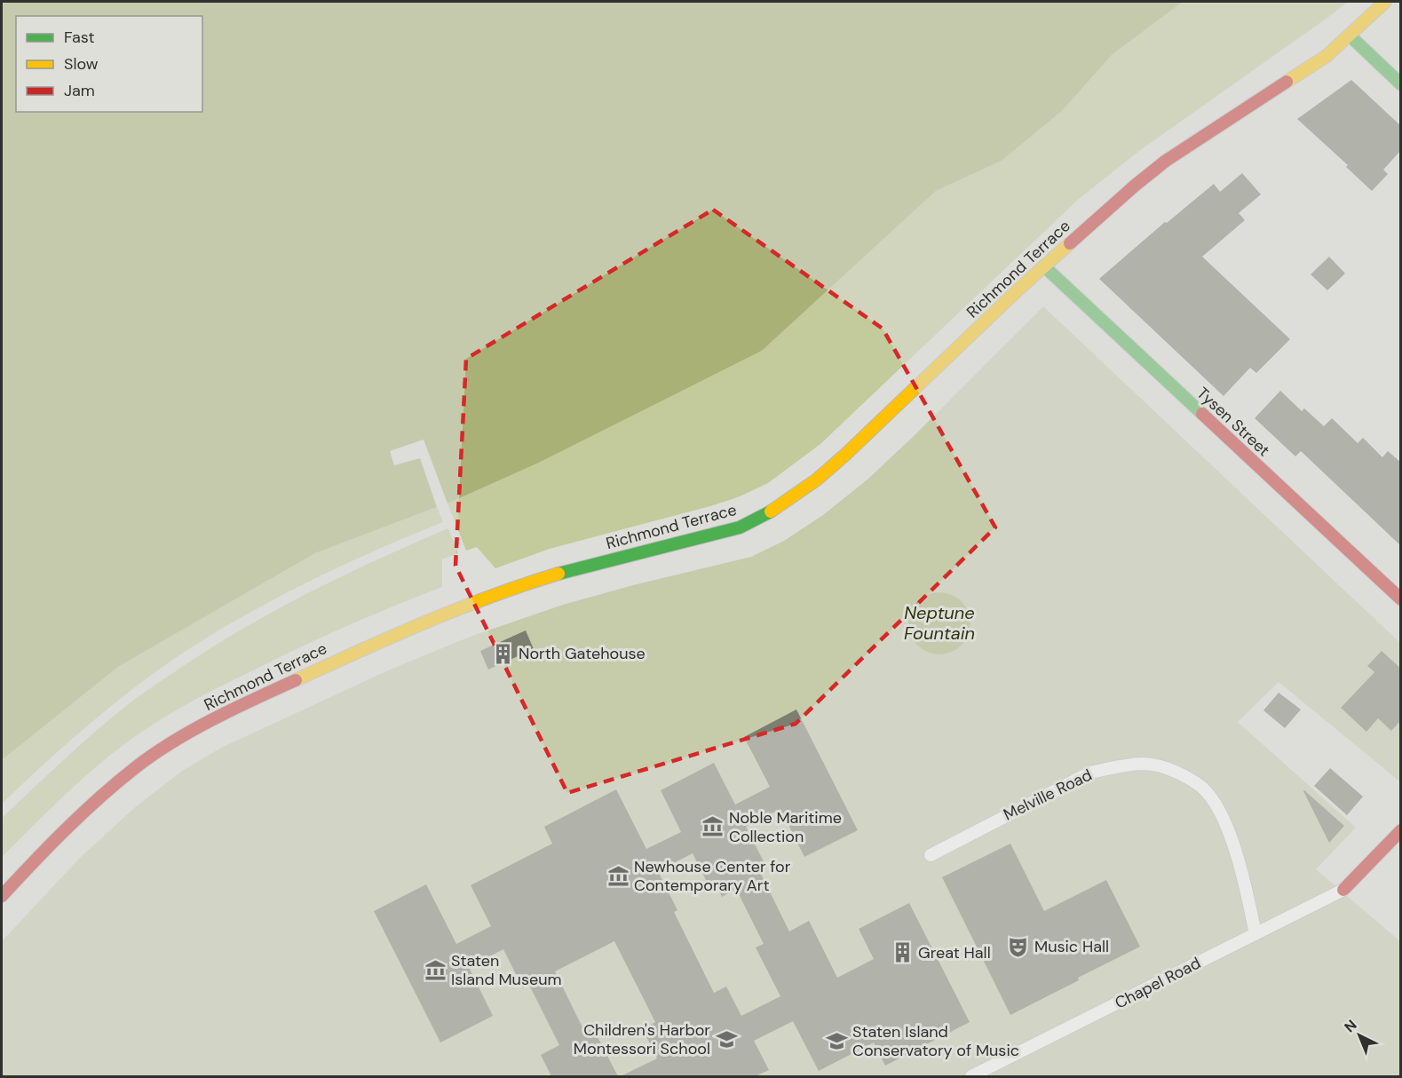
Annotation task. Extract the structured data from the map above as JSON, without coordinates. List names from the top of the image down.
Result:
{
  "streets": {
    "main road": ["Richmond Terrace", "Tysen Street"],
    "lane": ["Melville Road", "Chapel Road"]
  },
  "crossings": [
    ["Richmond Terrace", "Tysen Street"],
    ["Melville Road", "Chapel Road"]
  ],
  "water": ["Neptune Fountain"],
  "places": {
    "building": ["North Gatehouse", "Great Hall"],
    "museum": ["Noble Maritime Collection", "Newhouse Center for Contemporary Art", "Staten Island Museum"],
    "theatre": ["Music Hall"],
    "school or university": ["Children's Harbor Montessori School", "Staten Island Conservatory of Music"]
  },
  "legend": ["Fast", "Slow", "Jam"],
  "north": "top left"
}
